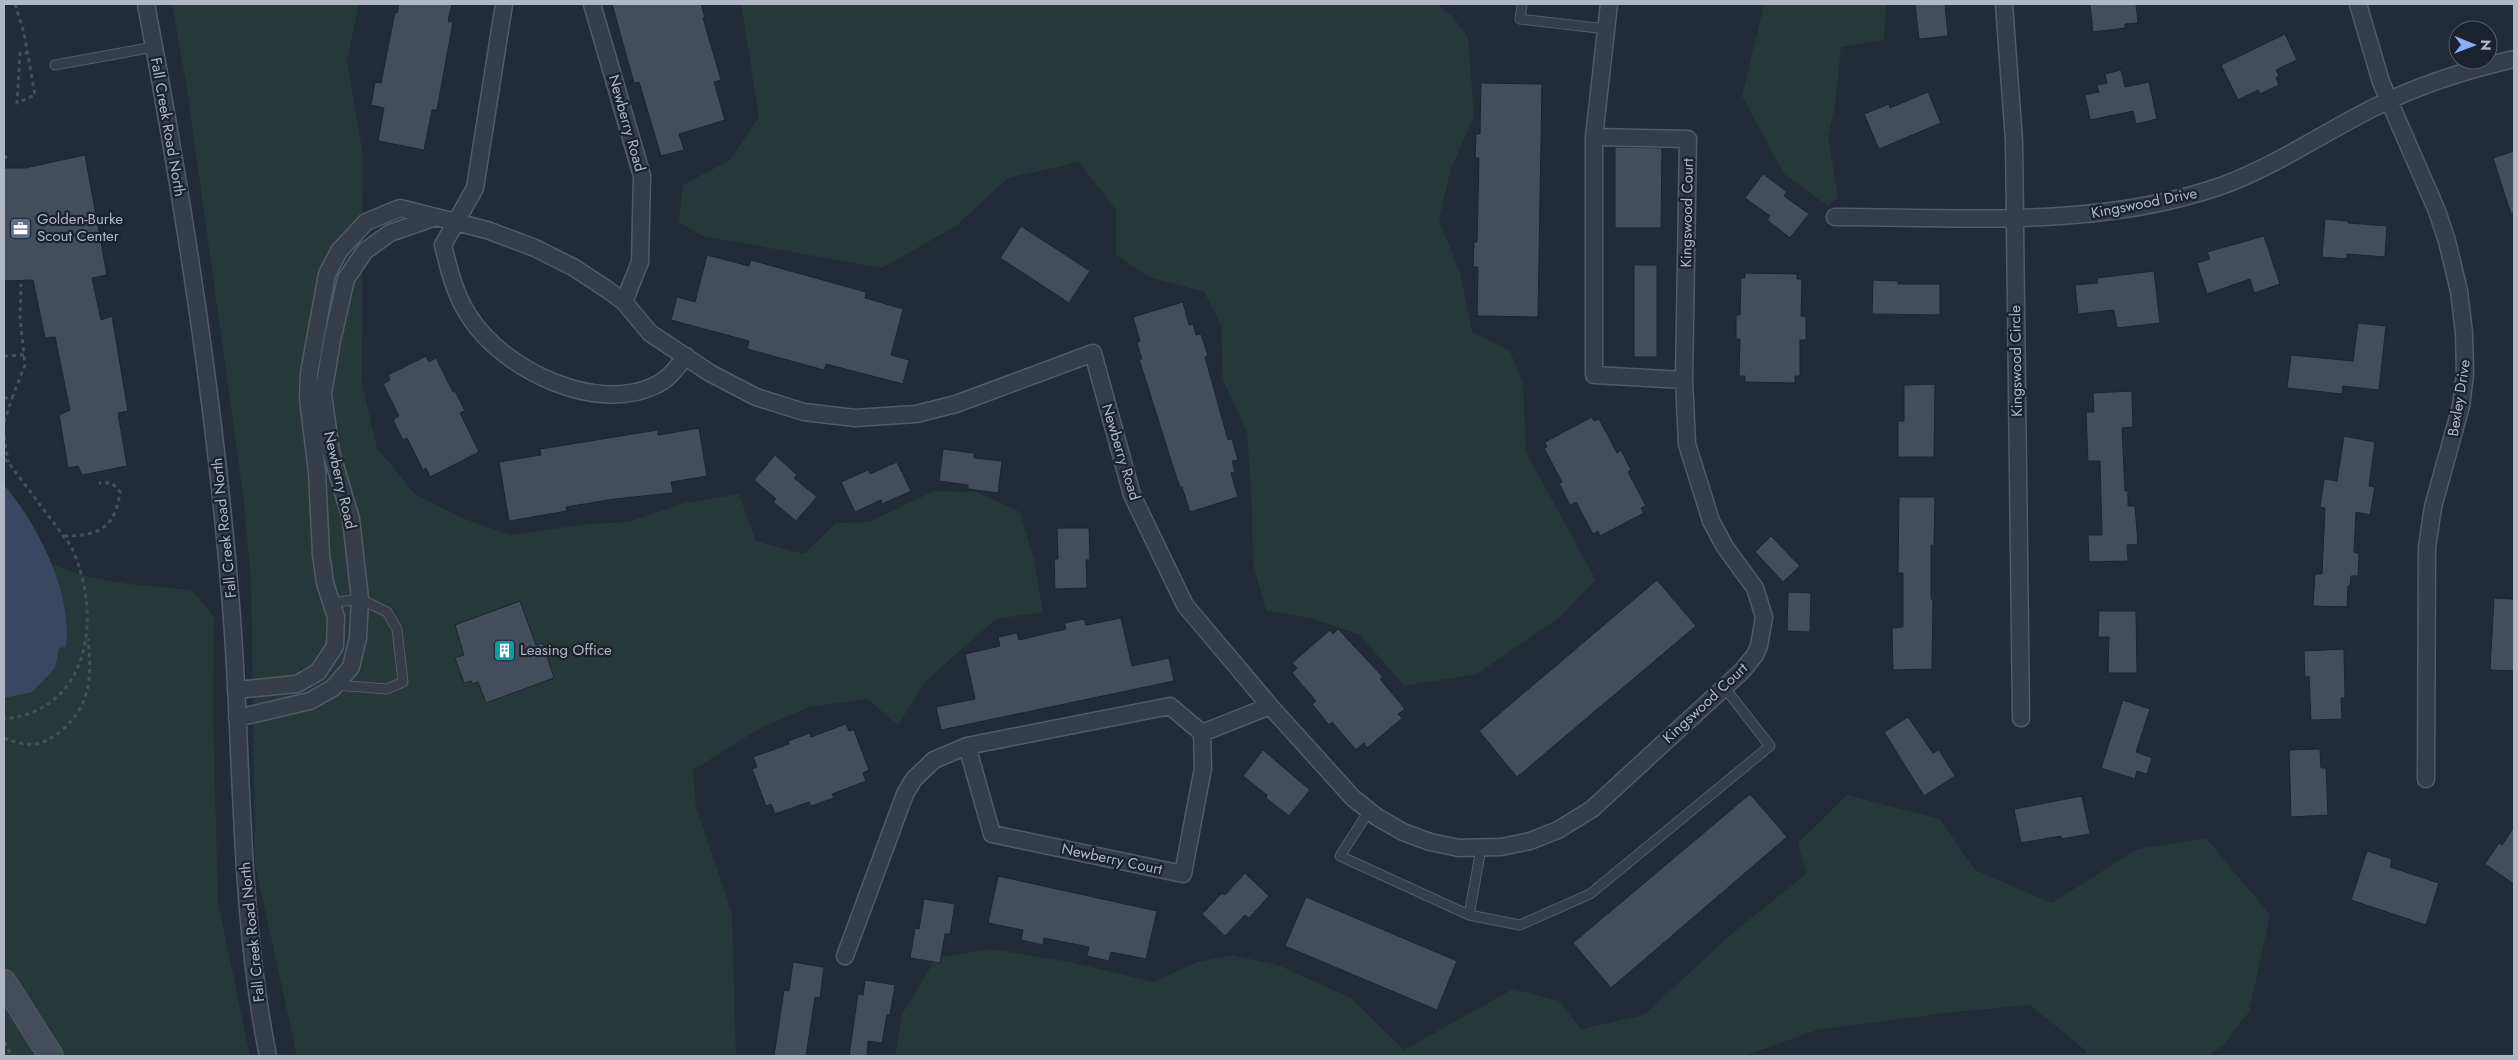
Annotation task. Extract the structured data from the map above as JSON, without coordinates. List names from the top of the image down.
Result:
{
  "streets": {
    "street": [
      "Newberry Road",
      "Fall Creek Road North",
      "Kingswood Drive",
      "Kingswood Court",
      "Kingswood Circle",
      "Bexley Drive",
      "Newberry Court"
    ]
  },
  "crossings": [
    ["Newberry Road", "Fall Creek Road North"],
    ["Newberry Road", "Kingswood Court"],
    ["Kingswood Drive", "Kingswood Circle"],
    ["Kingswood Drive", "Bexley Drive"]
  ],
  "places": {
    "office": ["Golden-Burke Scout Center"],
    "building": ["Leasing Office"]
  },
  "north": "right"
}
